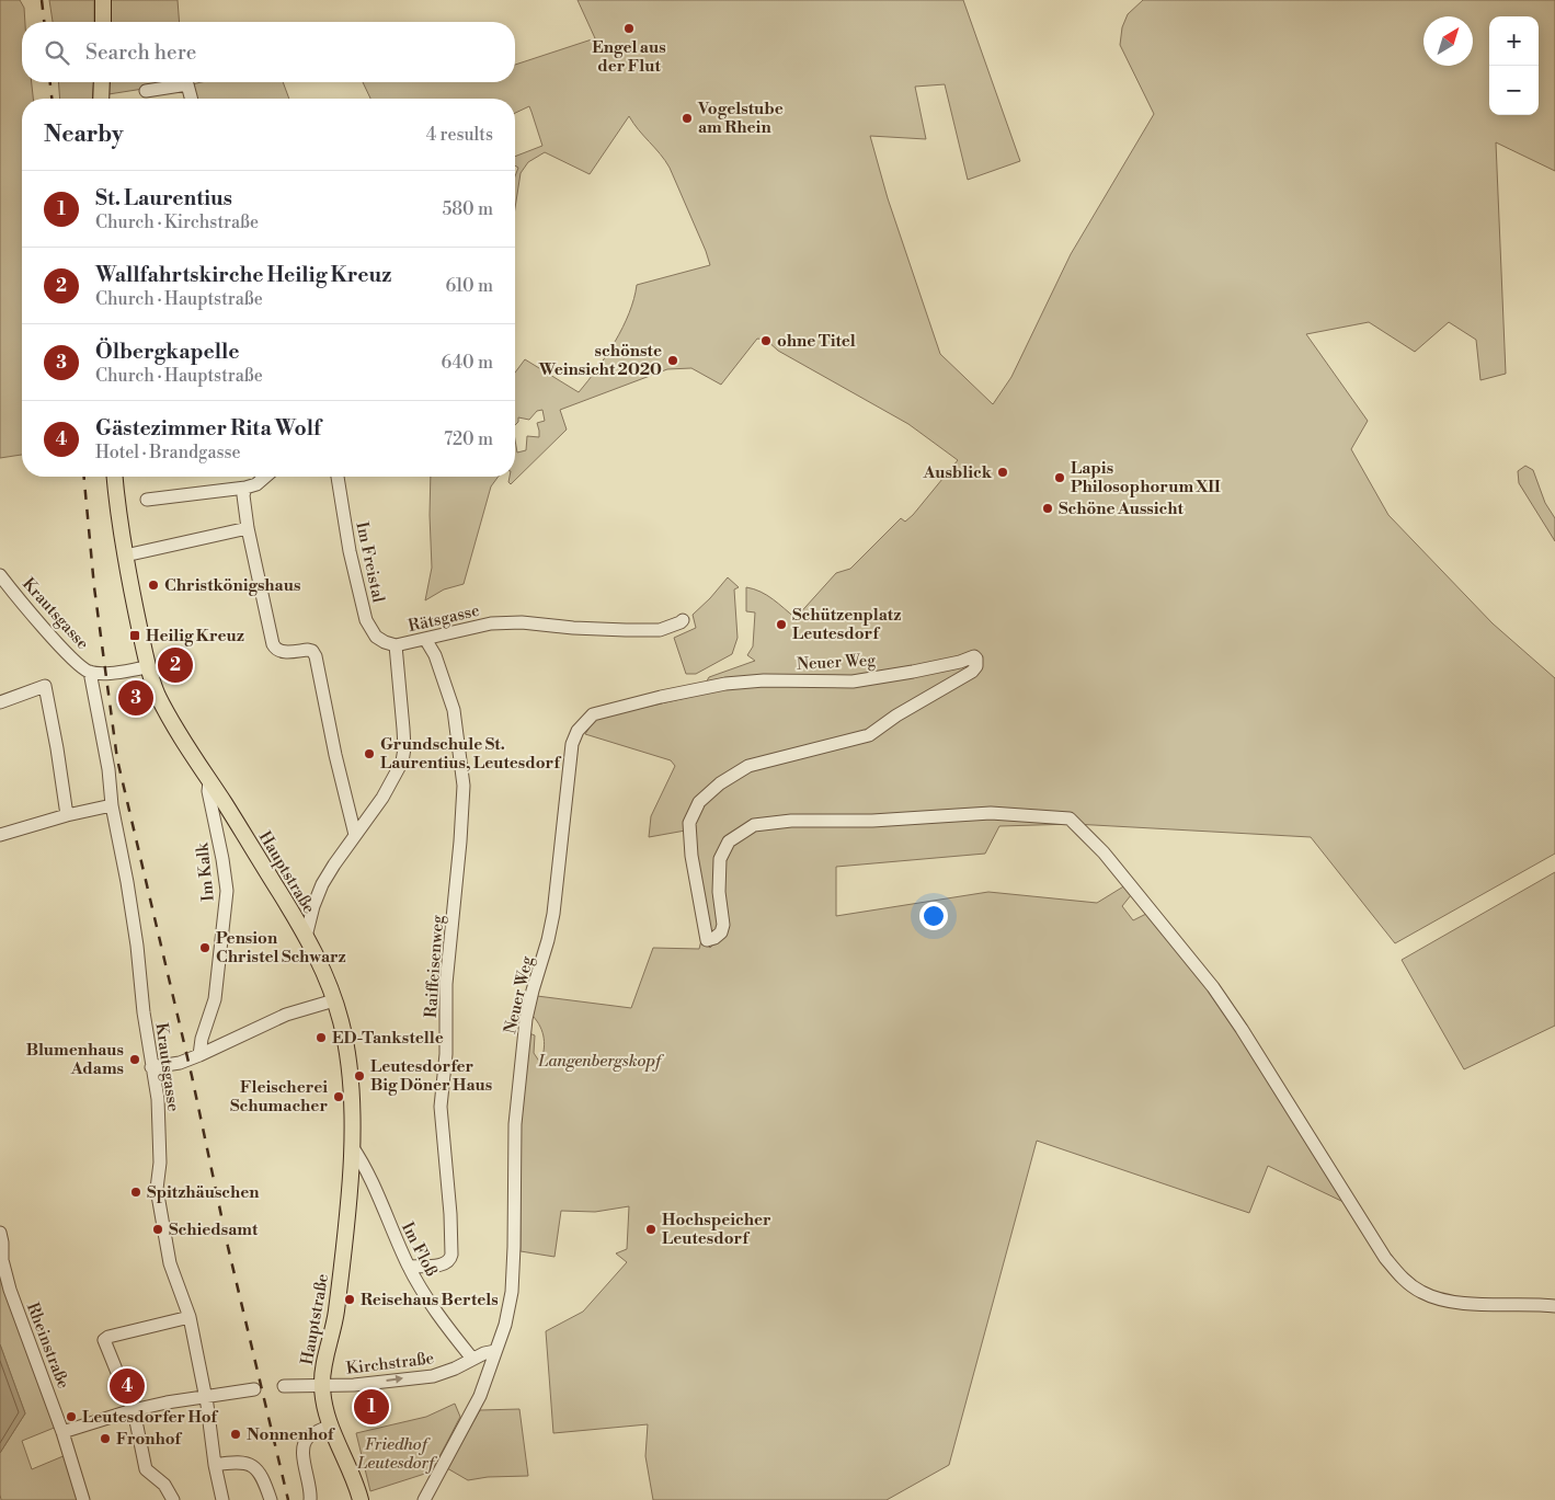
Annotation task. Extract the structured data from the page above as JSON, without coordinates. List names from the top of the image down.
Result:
{
  "streets": {
    "main road": ["Hauptstraße"],
    "street": [
      "Im Freistal",
      "Krautsgasse",
      "Rätsgasse",
      "Neuer Weg",
      "Im Kalk",
      "Raiffeisenweg",
      "Im Floß",
      "Rheinstraße",
      "Kirchstraße"
    ]
  },
  "crossings": [
    ["Im Freistal", "Rätsgasse"],
    ["Krautsgasse", "Hauptstraße"],
    ["Rätsgasse", "Hauptstraße"],
    ["Rätsgasse", "Raiffeisenweg"],
    ["Neuer Weg", "Kirchstraße"],
    ["Im Kalk", "Hauptstraße"],
    ["Hauptstraße", "Im Floß"],
    ["Hauptstraße", "Kirchstraße"],
    ["Raiffeisenweg", "Im Floß"],
    ["Im Floß", "Kirchstraße"]
  ],
  "one_way": ["Kirchstraße"],
  "parks": ["Langenbergskopf", "Friedhof Leutesdorf"],
  "places": {
    "other": [
      "Engel aus der Flut",
      "Vogelstube am Rhein",
      "ohne Titel",
      "schönste Weinsicht 2020",
      "Ausblick",
      "Lapis Philosophorum XII",
      "Schöne Aussicht",
      "Christkönigshaus",
      "Schützenplatz Leutesdorf",
      "Grundschule St. Laurentius, Leutesdorf",
      "Pension Christel Schwarz",
      "ED-Tankstelle",
      "Blumenhaus Adams",
      "Leutesdorfer Big Döner Haus",
      "Fleischerei Schumacher",
      "Spitzhäuschen",
      "Schiedsamt",
      "Hochspeicher Leutesdorf",
      "Reisehaus Bertels",
      "Leutesdorfer Hof",
      "Nonnenhof",
      "Fronhof"
    ],
    "transit": ["Heilig Kreuz"]
  },
  "north": "top right",
  "page": {
    "map_buttons": ["+", "−"],
    "search": "Search here",
    "heading": ["Nearby", "4 results"],
    "list": [
      {
        "mark": "1",
        "name": "St. Laurentius",
        "note": "Church · Kirchstraße",
        "value": "580 m"
      },
      {
        "mark": "2",
        "name": "Wallfahrtskirche Heilig Kreuz",
        "note": "Church · Hauptstraße",
        "value": "610 m"
      },
      {
        "mark": "3",
        "name": "Ölbergkapelle",
        "note": "Church · Hauptstraße",
        "value": "640 m"
      },
      {
        "mark": "4",
        "name": "Gästezimmer Rita Wolf",
        "note": "Hotel · Brandgasse",
        "value": "720 m"
      }
    ],
    "pins": [
      "2",
      "3",
      "4",
      "1"
    ]
  }
}
